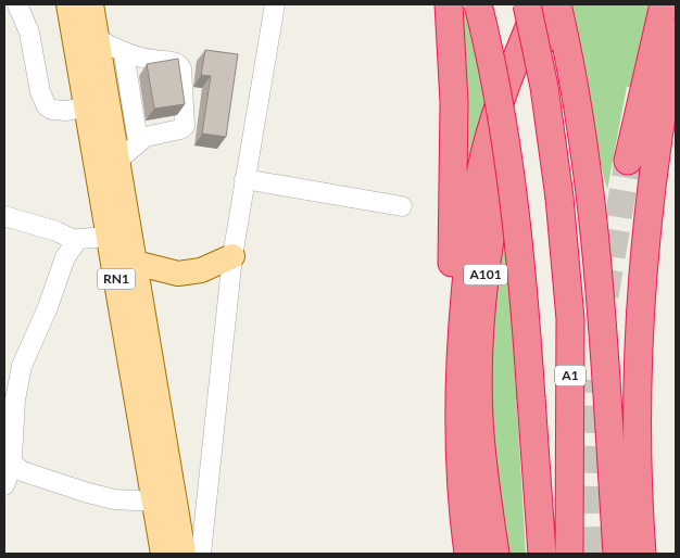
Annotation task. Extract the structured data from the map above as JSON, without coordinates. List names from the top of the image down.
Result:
{
  "streets": {
    "highway": ["A101", "A1"],
    "main road": ["RN1"]
  }
}
